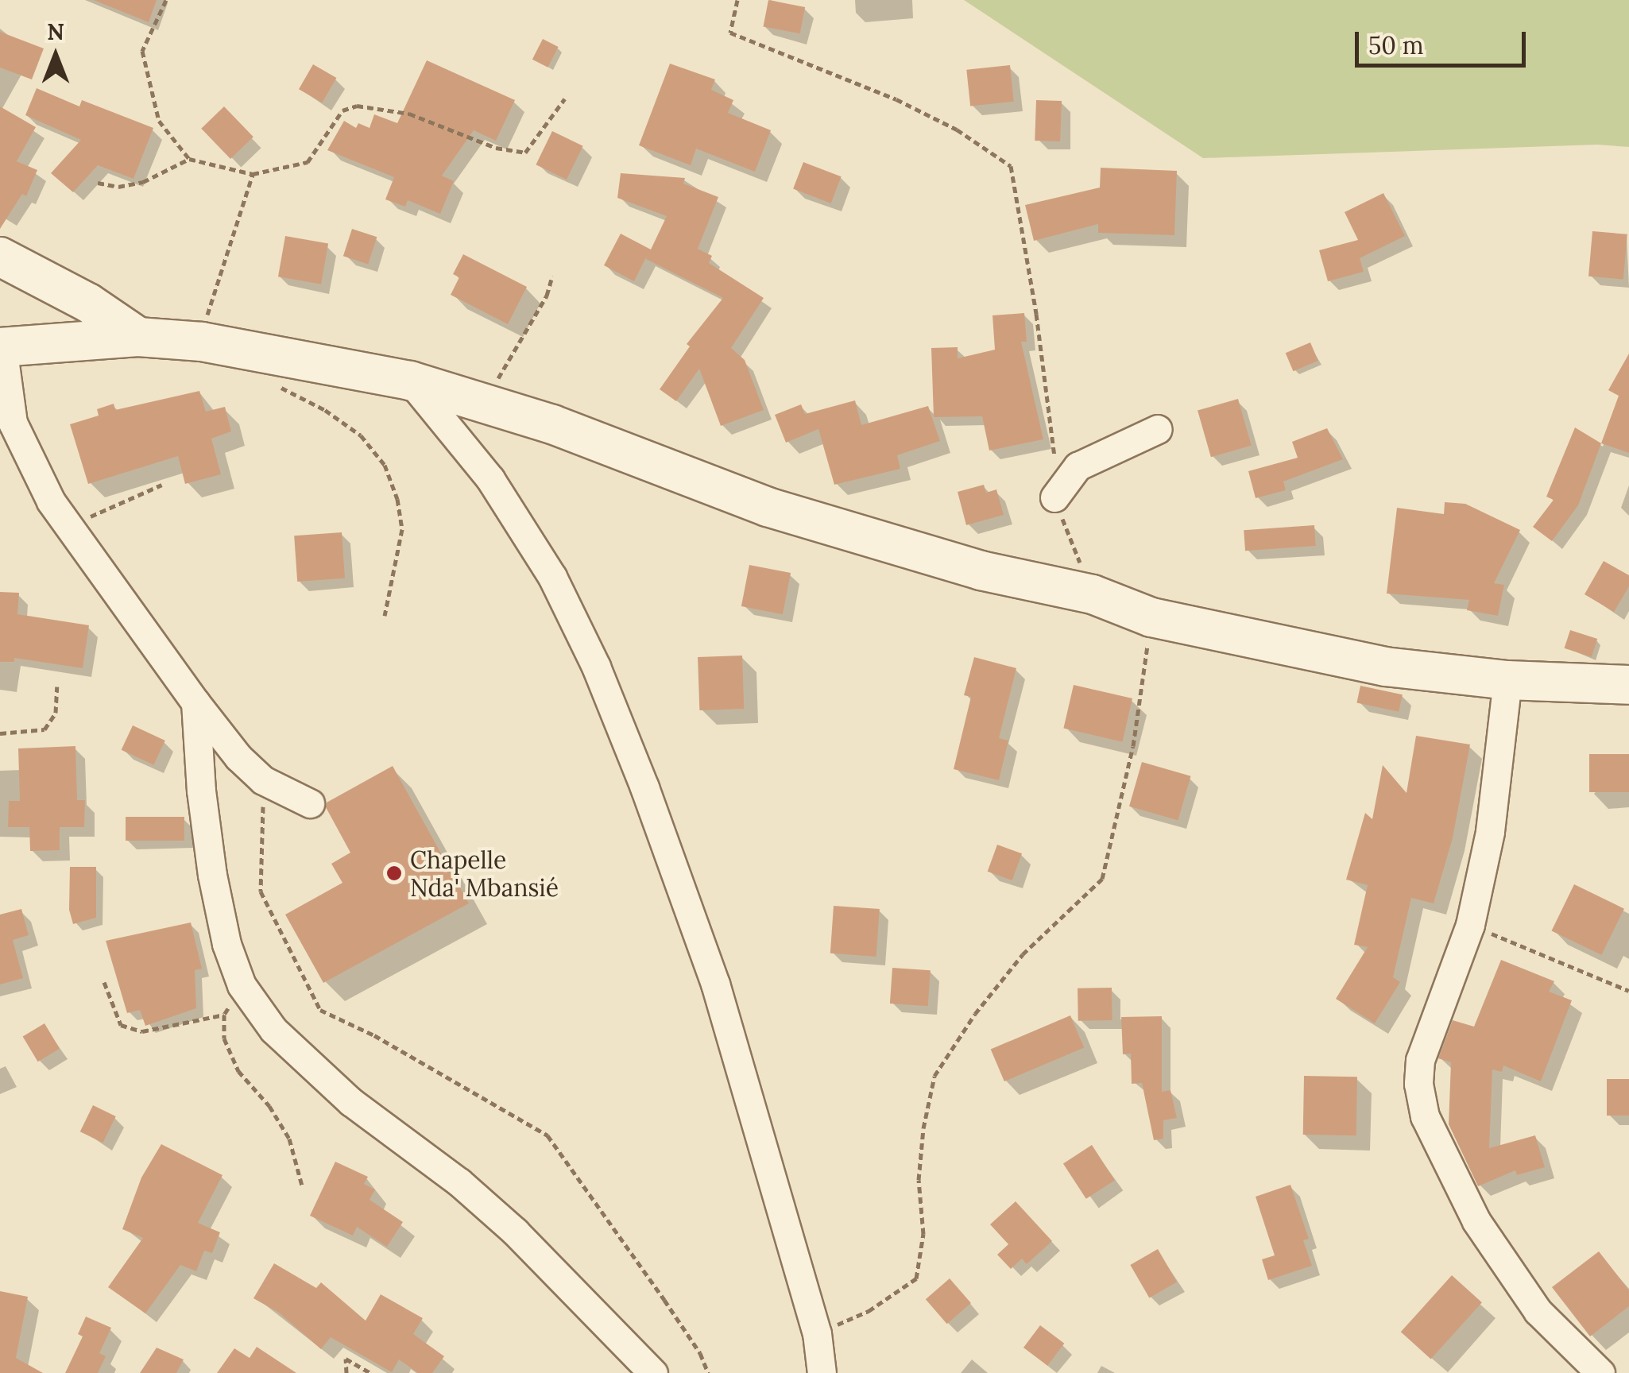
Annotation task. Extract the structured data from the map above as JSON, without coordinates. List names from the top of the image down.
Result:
{
  "places": ["Chapelle Nda' Mbansié"],
  "scale_bar": "50 m",
  "north": "top"
}
